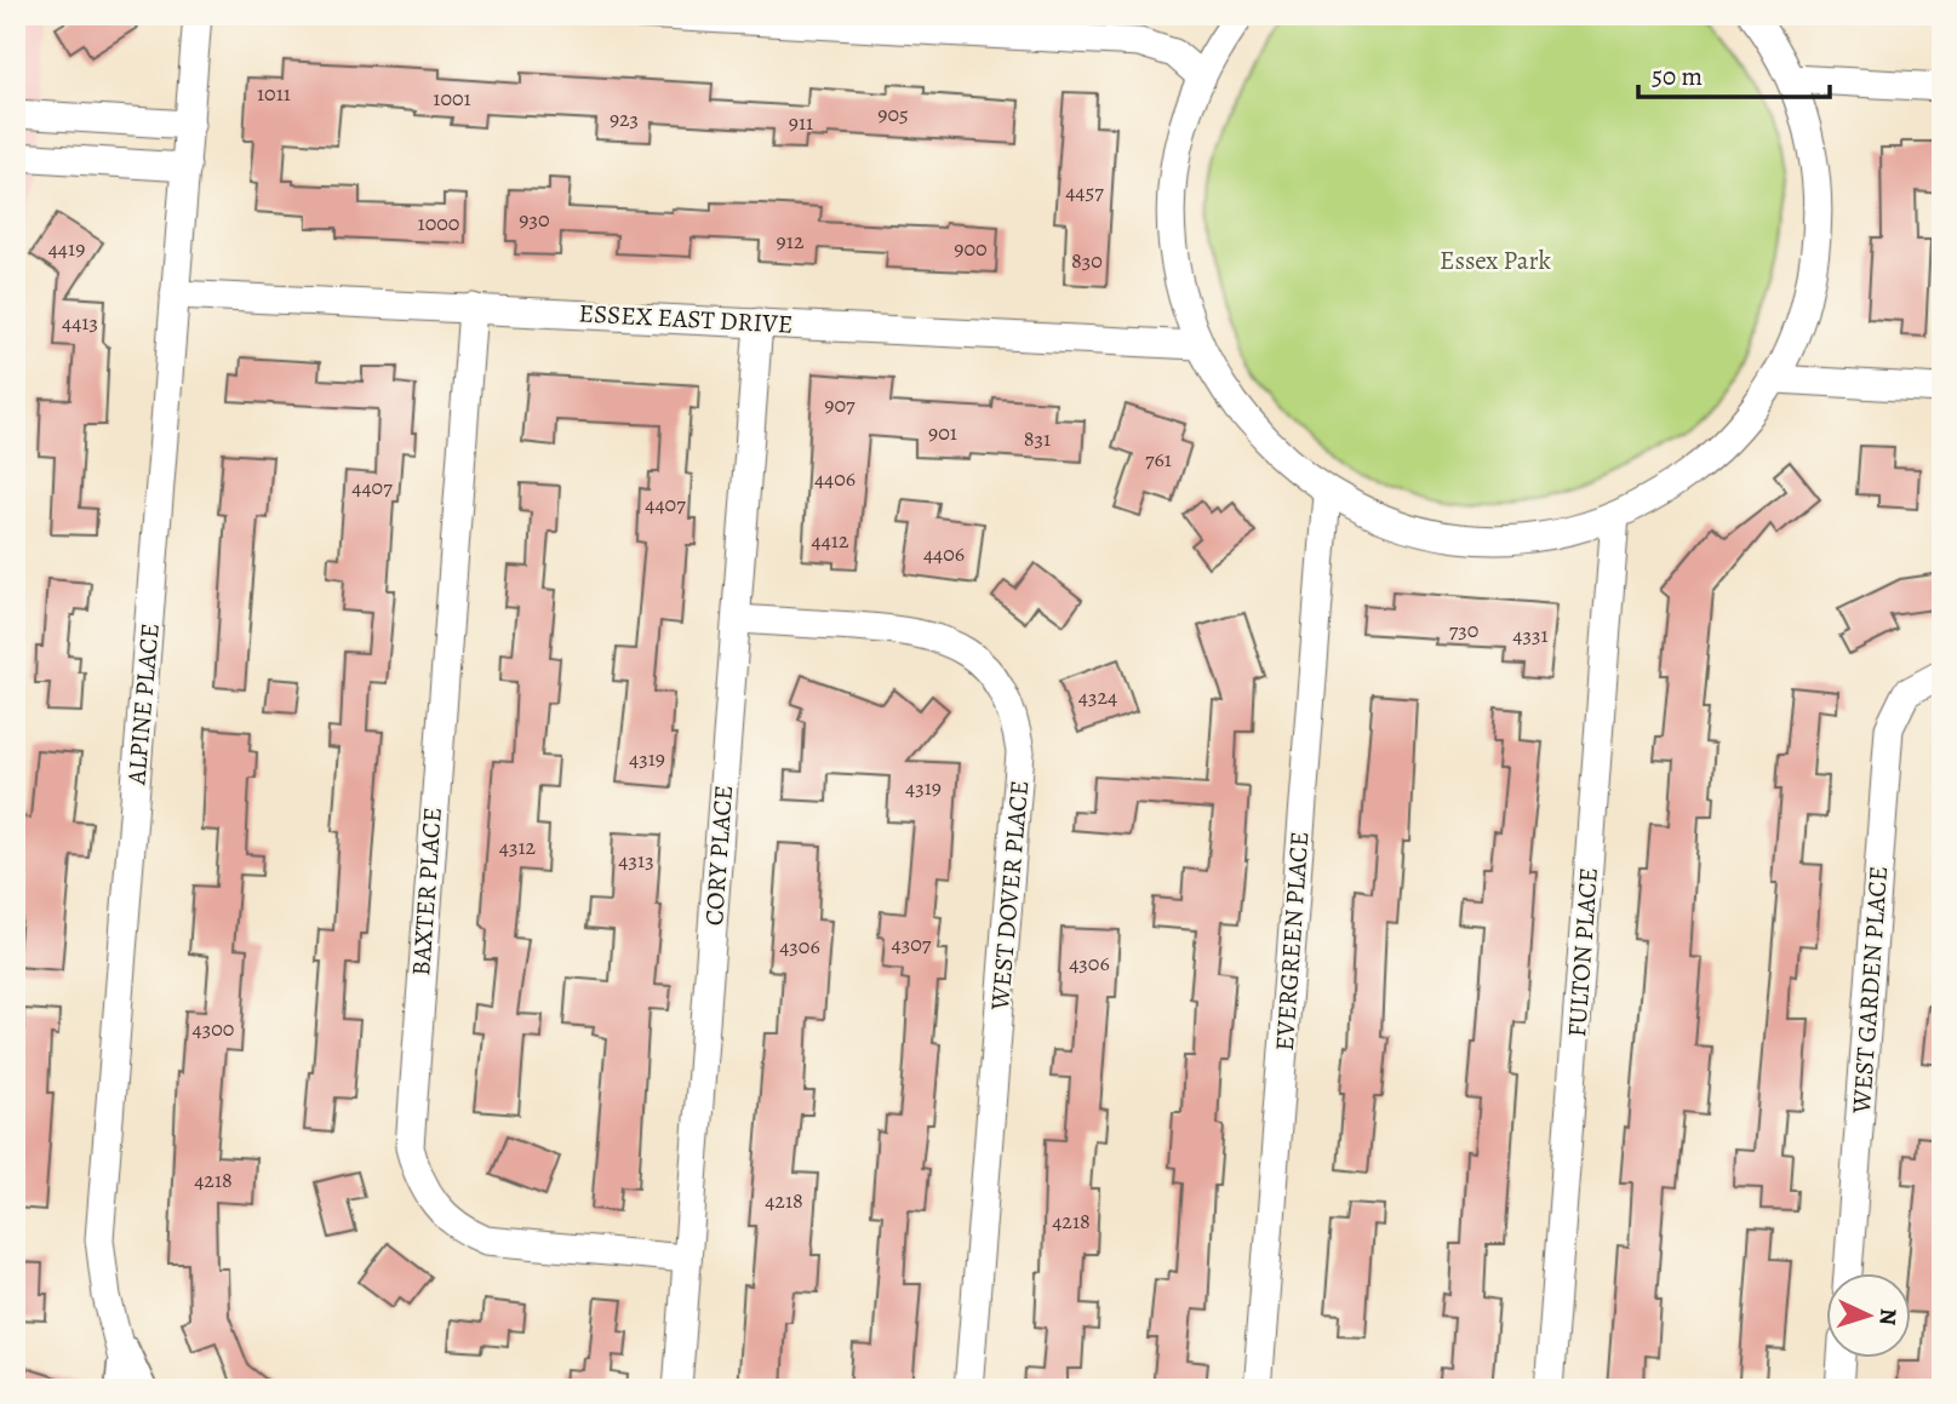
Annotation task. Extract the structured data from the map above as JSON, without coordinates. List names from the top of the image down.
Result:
{
  "streets": {
    "street": [
      "ESSEX EAST DRIVE",
      "ALPINE PLACE",
      "CORY PLACE",
      "BAXTER PLACE",
      "WEST DOVER PLACE",
      "EVERGREEN PLACE",
      "FULTON PLACE",
      "WEST GARDEN PLACE"
    ]
  },
  "crossings": [
    ["ESSEX EAST DRIVE", "ALPINE PLACE"],
    ["ESSEX EAST DRIVE", "CORY PLACE"],
    ["ESSEX EAST DRIVE", "BAXTER PLACE"],
    ["CORY PLACE", "BAXTER PLACE"],
    ["CORY PLACE", "WEST DOVER PLACE"]
  ],
  "parks": ["Essex Park"],
  "house_numbers": [
    "1011",
    "1001",
    "905",
    "923",
    "911",
    "4457",
    "930",
    "1000",
    "912",
    "4419",
    "900",
    "830",
    "4413",
    "907",
    "901",
    "831",
    "761",
    "4406",
    "4407",
    "4407",
    "4412",
    "4406",
    "730",
    "4331",
    "4324",
    "4319",
    "4319",
    "4312",
    "4313",
    "4307",
    "4306",
    "4306",
    "4300",
    "4218",
    "4218",
    "4218"
  ],
  "scale_bar": "50 m",
  "north": "right"
}
